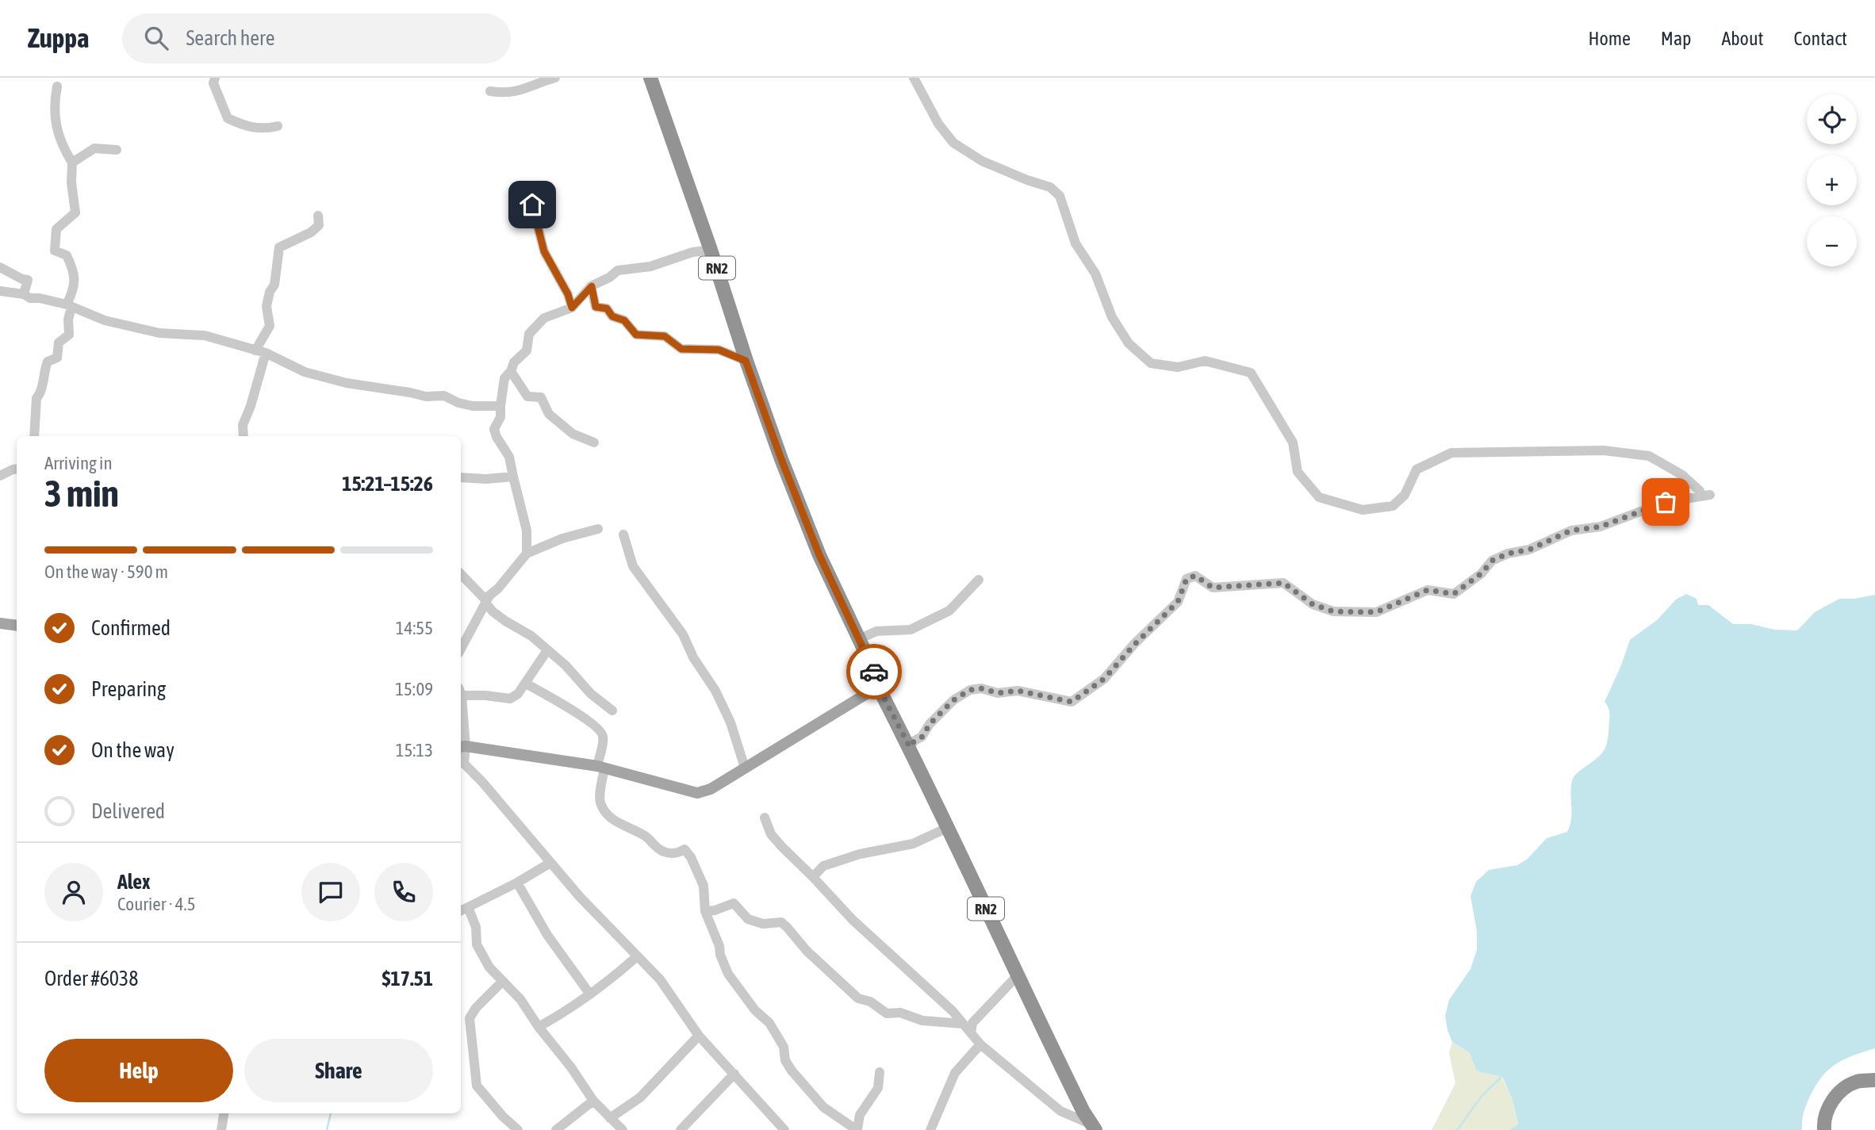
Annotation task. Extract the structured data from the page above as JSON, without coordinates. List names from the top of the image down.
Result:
{
  "streets": {
    "highway": ["RN2"]
  },
  "page": {
    "header": "Zuppa",
    "search": "Search here",
    "nav": [
      "Home",
      "Map",
      "About",
      "Contact"
    ],
    "map_buttons": ["+", "−"],
    "heading": ["3 min", "Arriving in", "15:21–15:26"],
    "panel": [
      "Alex",
      "Courier · 4.5",
      "Order #6038",
      "$17.51"
    ],
    "bar": "On the way · 590 m",
    "list": [
      ["Confirmed", "14:55"],
      ["Preparing", "15:09"],
      ["On the way", "15:13"],
      "Delivered"
    ],
    "buttons": ["Help", "Share"]
  }
}
